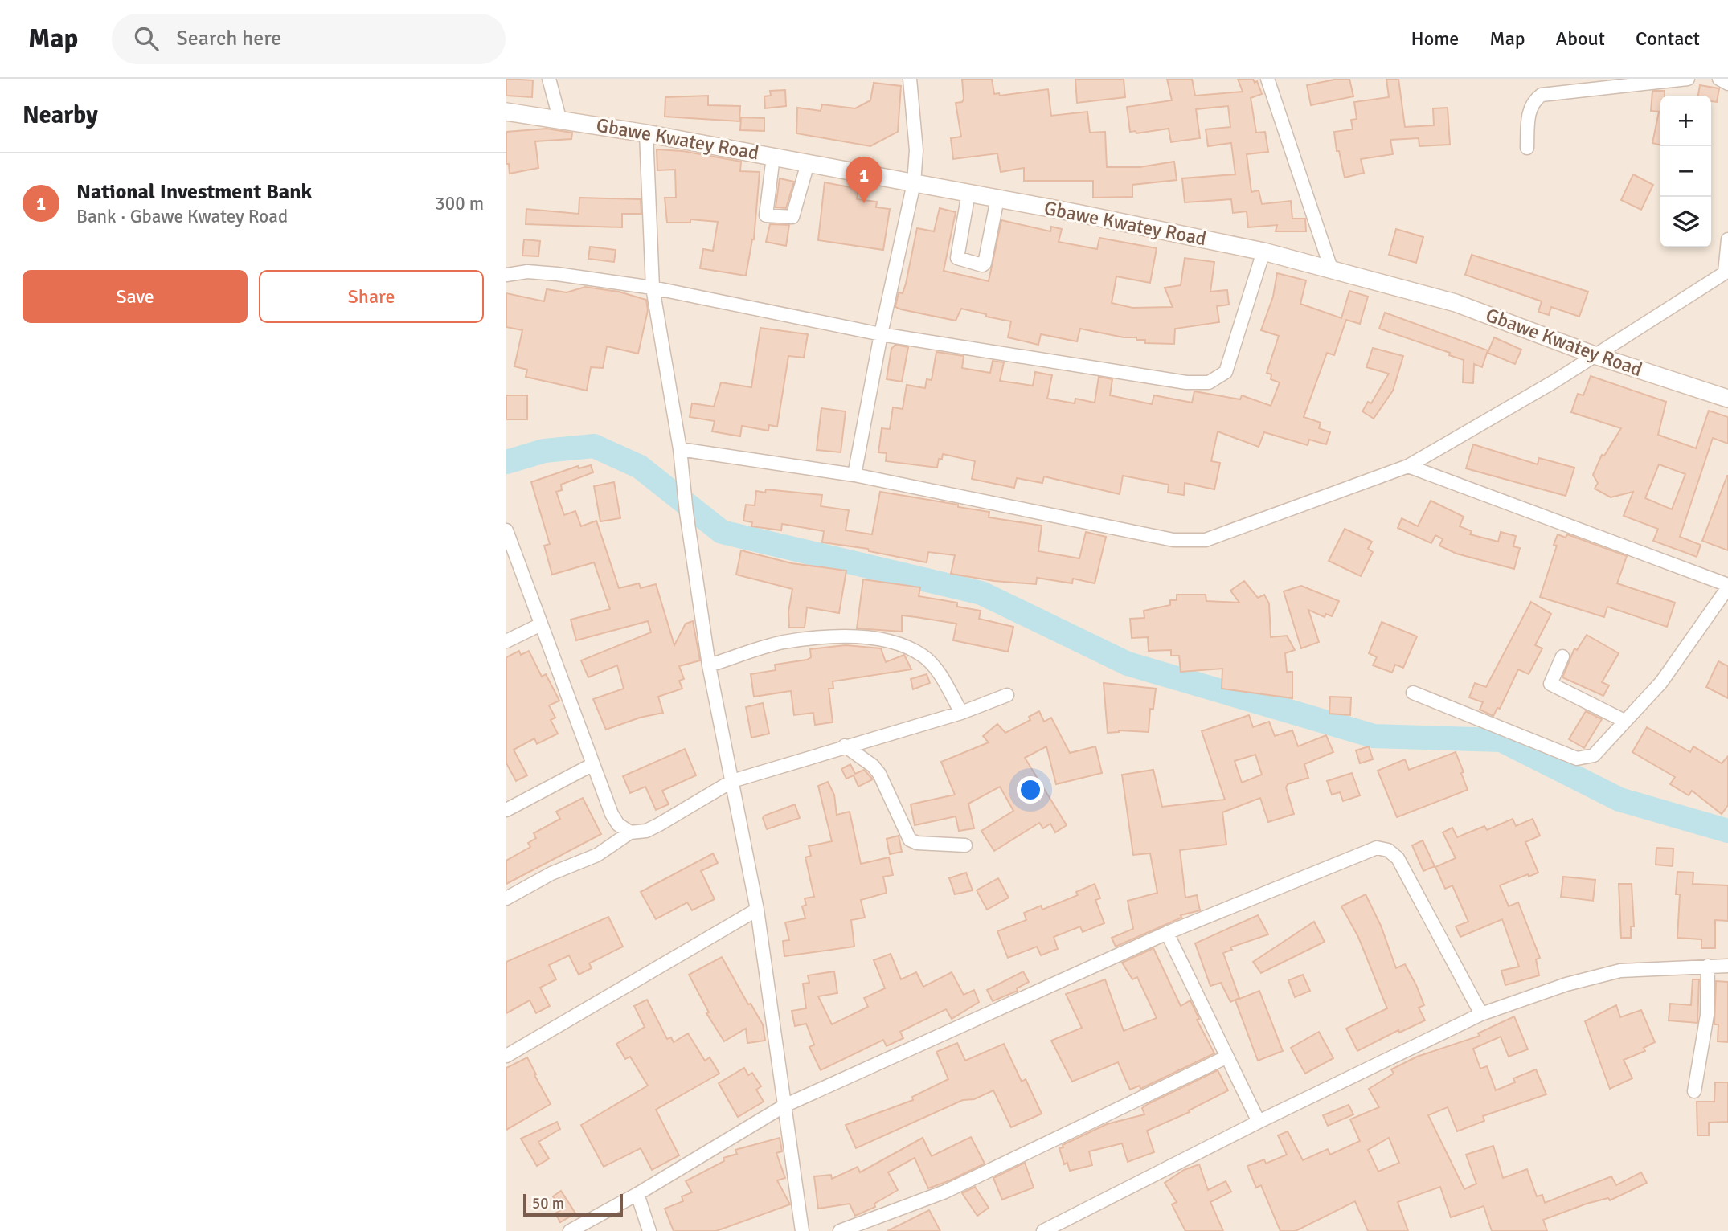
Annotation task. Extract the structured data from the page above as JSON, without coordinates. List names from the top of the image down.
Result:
{
  "streets": {
    "street": ["Gbawe Kwatey Road"]
  },
  "scale_bar": "50 m",
  "page": {
    "header": "Map",
    "search": "Search here",
    "nav": [
      "Home",
      "Map",
      "About",
      "Contact"
    ],
    "heading": "Nearby",
    "map_buttons": ["+", "−"],
    "list": [
      {
        "mark": "1",
        "name": "National Investment Bank",
        "note": "Bank · Gbawe Kwatey Road",
        "value": "300 m"
      }
    ],
    "pins": "1",
    "buttons": ["Save", "Share"],
    "scale": "50 m"
  }
}
